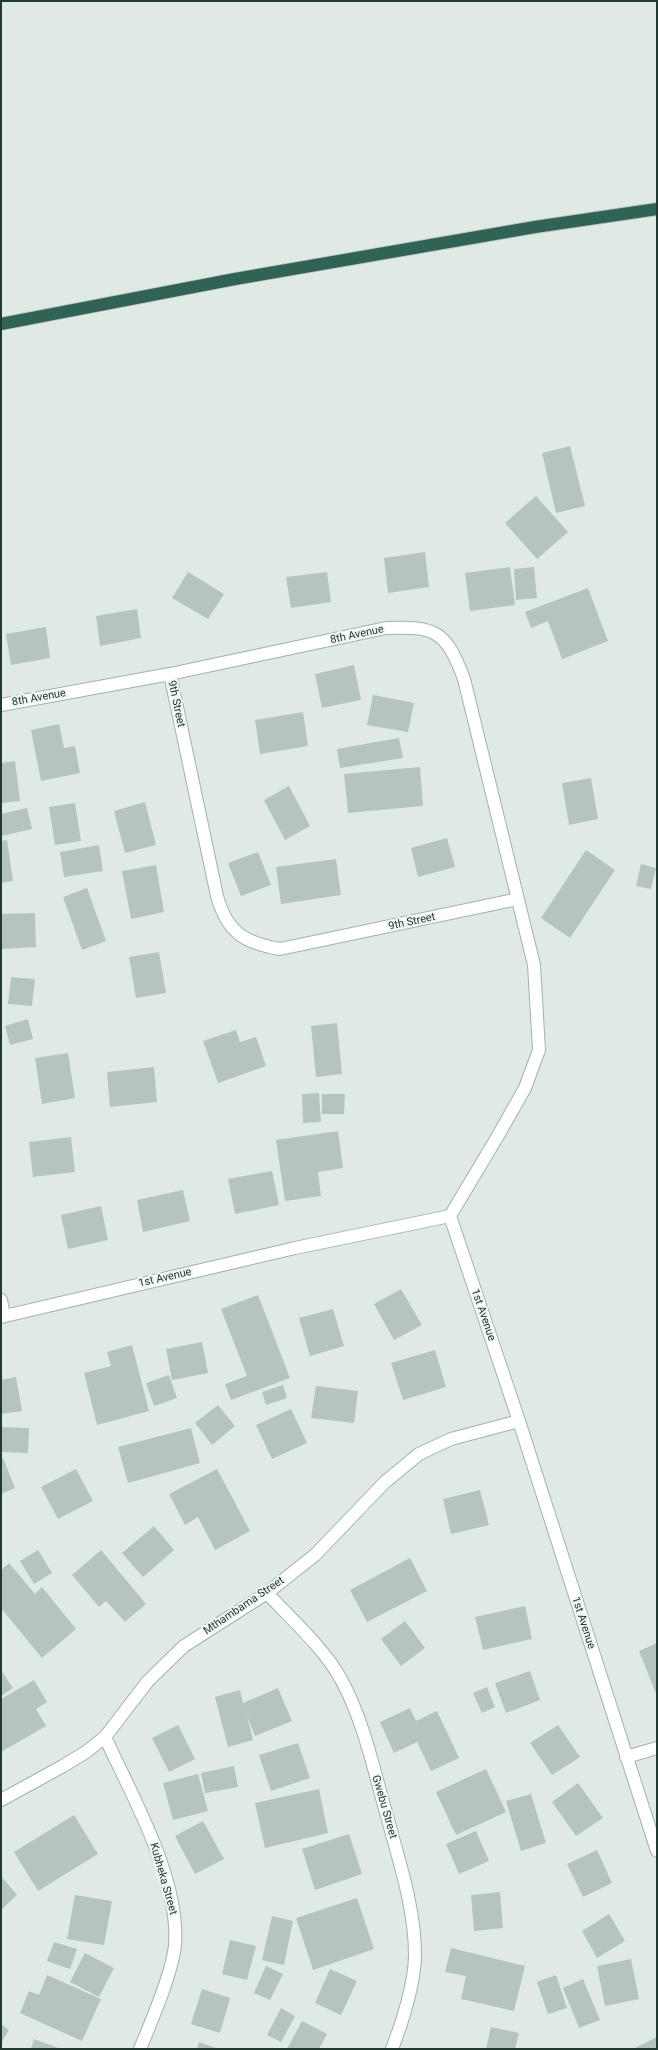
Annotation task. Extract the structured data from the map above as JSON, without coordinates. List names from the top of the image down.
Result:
{
  "streets": {
    "street": [
      "8th Avenue",
      "9th Street",
      "1st Avenue",
      "Mthambama Street",
      "Gwebu Street",
      "Kubheka Street"
    ]
  },
  "crossings": [
    ["8th Avenue", "9th Street"],
    ["1st Avenue", "Mthambama Street"],
    ["Mthambama Street", "Gwebu Street"],
    ["Mthambama Street", "Kubheka Street"]
  ]
}
